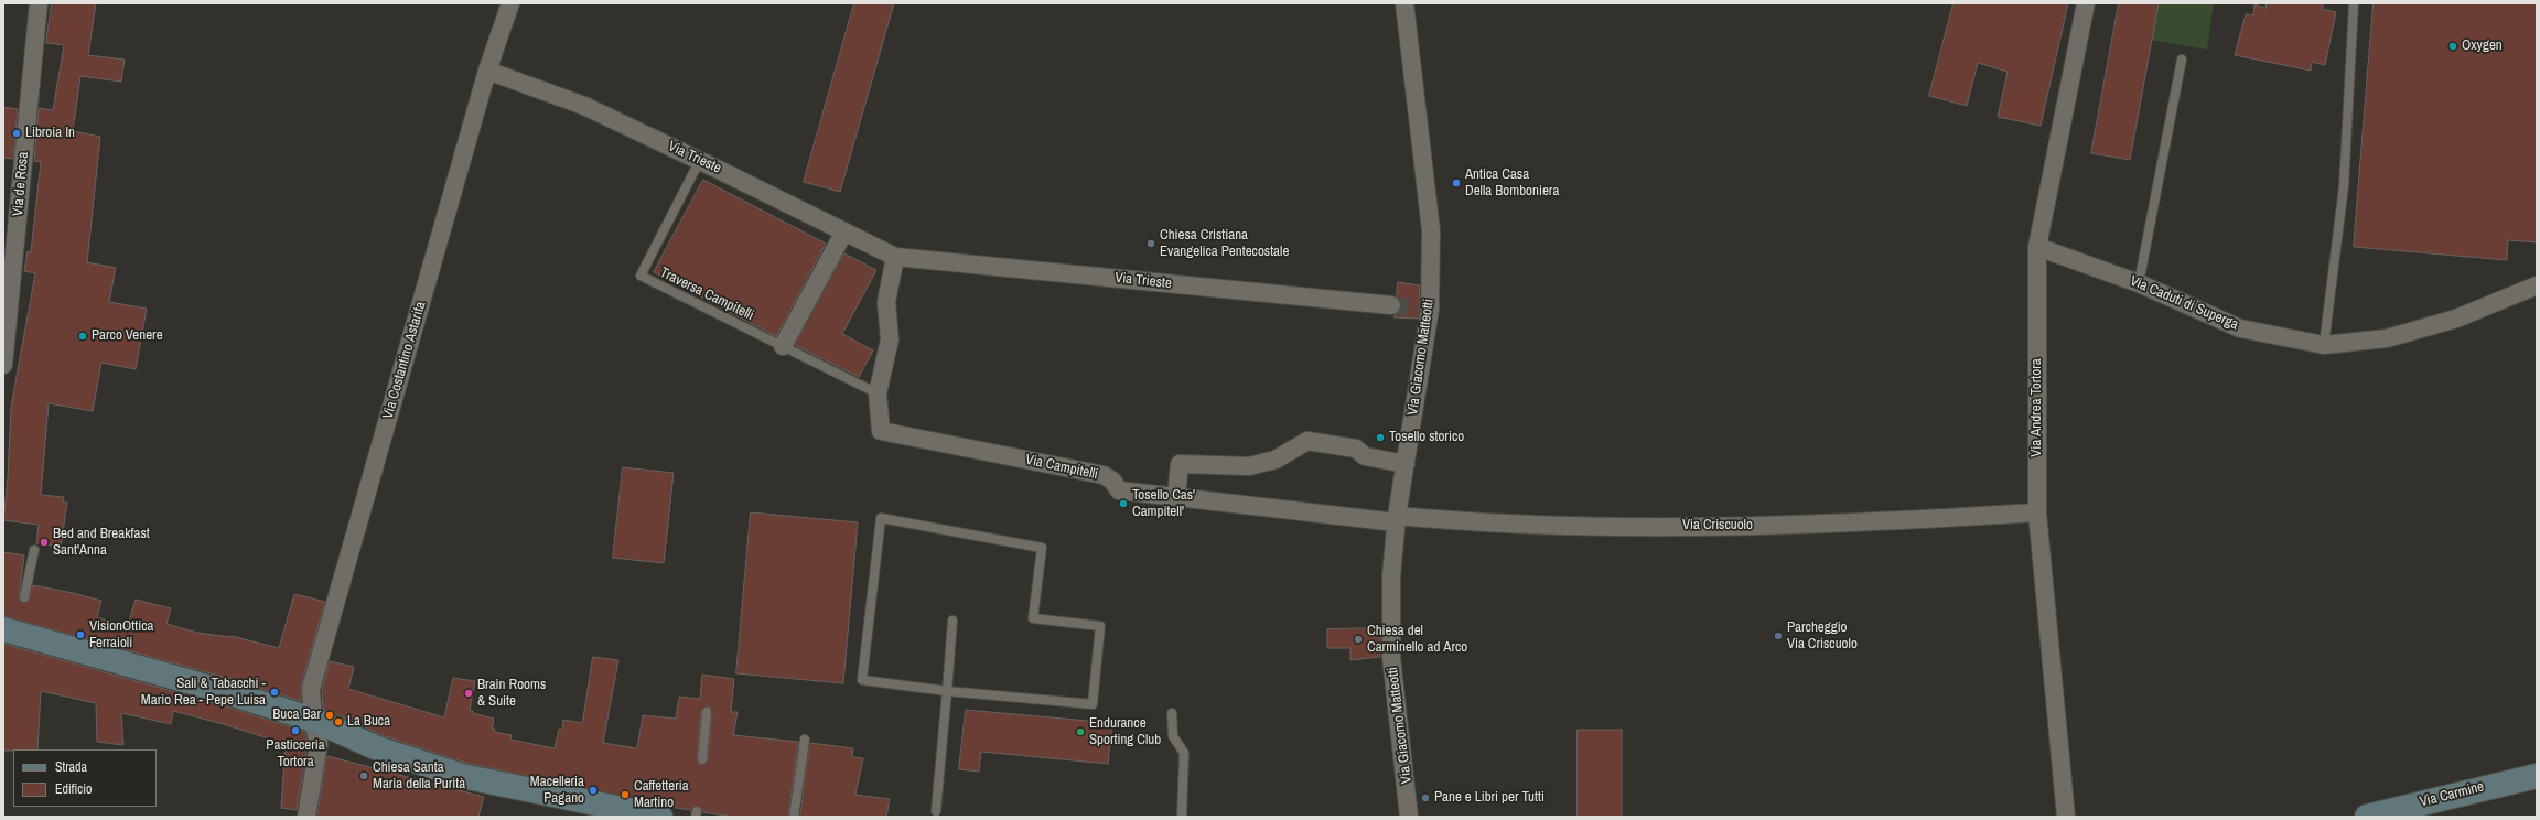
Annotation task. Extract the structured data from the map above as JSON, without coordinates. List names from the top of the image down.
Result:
{
  "streets": {
    "street": [
      "Via Trieste",
      "Via de Rosa",
      "Via Caduti di Superga",
      "Via Giacomo Matteotti",
      "Via Costantino Astarita",
      "Via Andrea Tortora",
      "Via Campitelli",
      "Via Criscuolo",
      "Via Carmine"
    ],
    "lane": ["Traversa Campitelli"]
  },
  "crossings": [
    ["Via Trieste", "Traversa Campitelli"],
    ["Via Trieste", "Via Costantino Astarita"],
    ["Traversa Campitelli", "Via Campitelli"],
    ["Via Caduti di Superga", "Via Andrea Tortora"],
    ["Via Giacomo Matteotti", "Via Campitelli"],
    ["Via Giacomo Matteotti", "Via Criscuolo"],
    ["Via Andrea Tortora", "Via Criscuolo"],
    ["Via Campitelli", "Via Criscuolo"]
  ],
  "places": [
    "Oxygen",
    "Libroia In",
    "Antica Casa Della Bomboniera",
    "Chiesa Cristiana Evangelica Pentecostale",
    "Parco Venere",
    "Tosello storico",
    "Tosello Cas' Campitell'",
    "Bed and Breakfast Sant'Anna",
    "VisionOttica Ferraioli",
    "Parcheggio Via Criscuolo",
    "Chiesa del Carminello ad Arco",
    "Sali & Tabacchi - Mario Rea - Pepe Luisa",
    "Brain Rooms & Suite",
    "Buca Bar",
    "La Buca",
    "Pasticceria Tortora",
    "Endurance Sporting Club",
    "Chiesa Santa Maria della Purità",
    "Macelleria Pagano",
    "Caffetteria Martino",
    "Pane e Libri per Tutti"
  ],
  "legend": ["Strada", "Edificio"]
}
